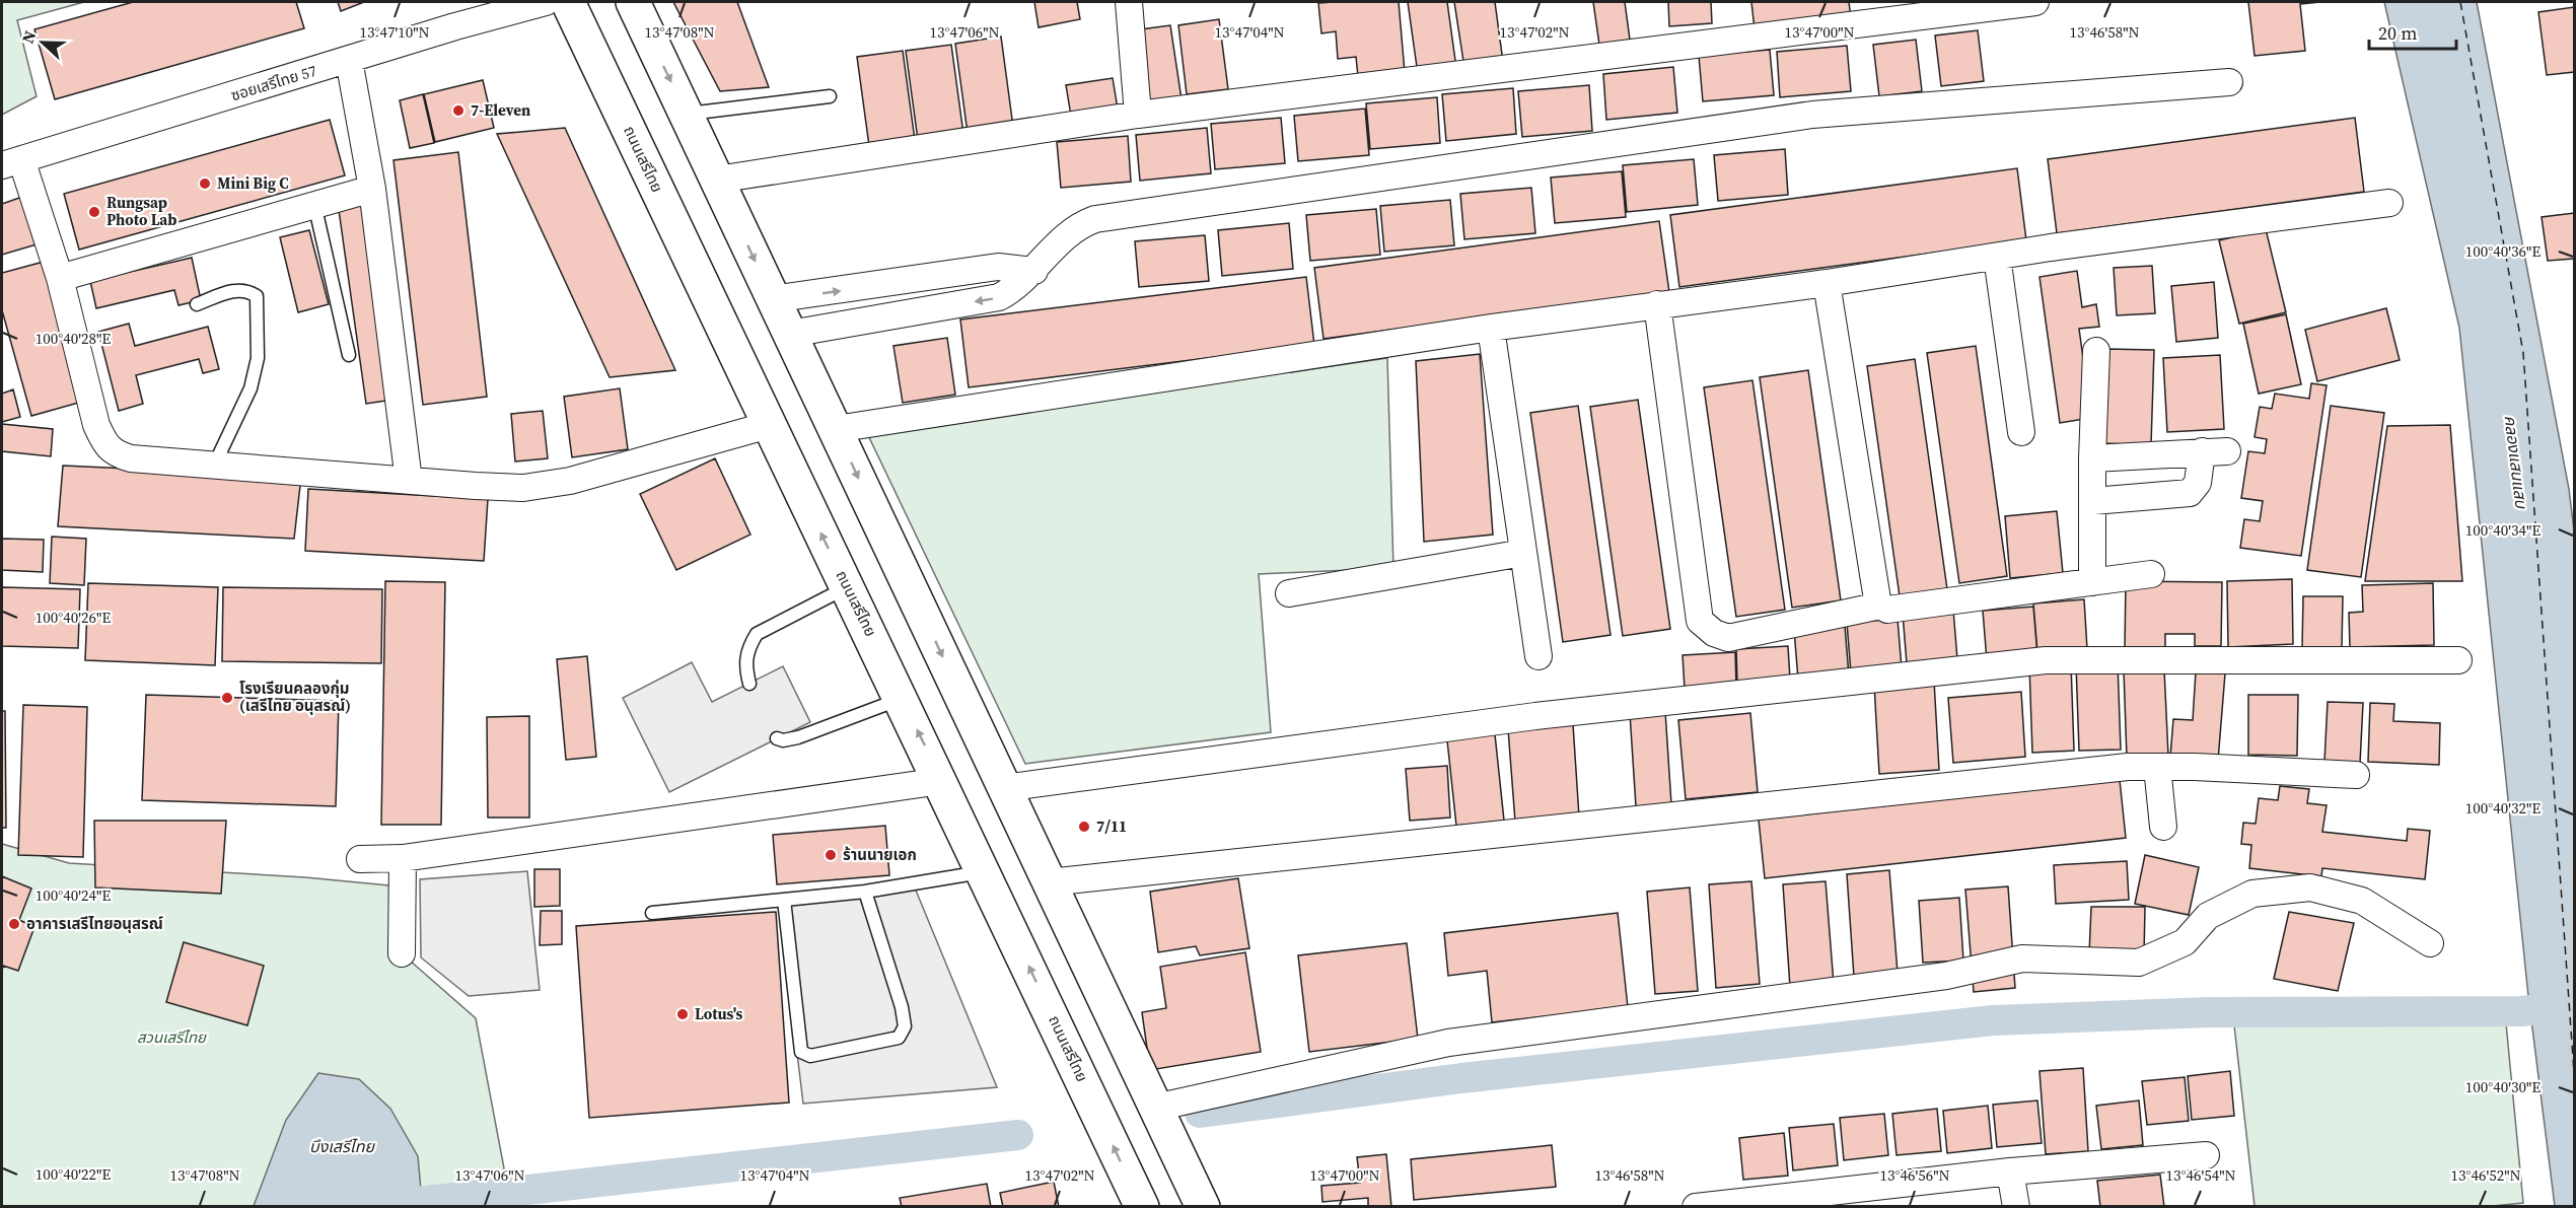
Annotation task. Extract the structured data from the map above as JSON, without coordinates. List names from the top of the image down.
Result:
{
  "streets": {
    "main road": ["ถนนเสรีไทย"],
    "street": ["ซอยเสรีไทย 57"]
  },
  "water": ["คลองแสนแสบ", "บึงเสรีไทย"],
  "parks": ["สวนเสรีไทย"],
  "places": [
    "7-Eleven",
    "Mini Big C",
    "Rungsap Photo Lab",
    "โรงเรียนคลองกุ่ม (เสรีไทย อนุสรณ์)",
    "7/11",
    "ร้านนายเอก",
    "อาคารเสรีไทยอนุสรณ์",
    "Lotus's"
  ],
  "scale_bar": "20 m",
  "north": "left",
  "coordinates": [
    "13°47'10\"N",
    "13°47'08\"N",
    "13°47'06\"N",
    "13°47'04\"N",
    "13°47'02\"N",
    "13°47'00\"N",
    "13°46'58\"N",
    "100°40'36\"E",
    "100°40'28\"E",
    "100°40'34\"E",
    "100°40'26\"E",
    "100°40'32\"E",
    "100°40'24\"E",
    "100°40'30\"E",
    "100°40'22\"E",
    "13°46'56\"N",
    "13°46'54\"N",
    "13°46'52\"N"
  ]
}
